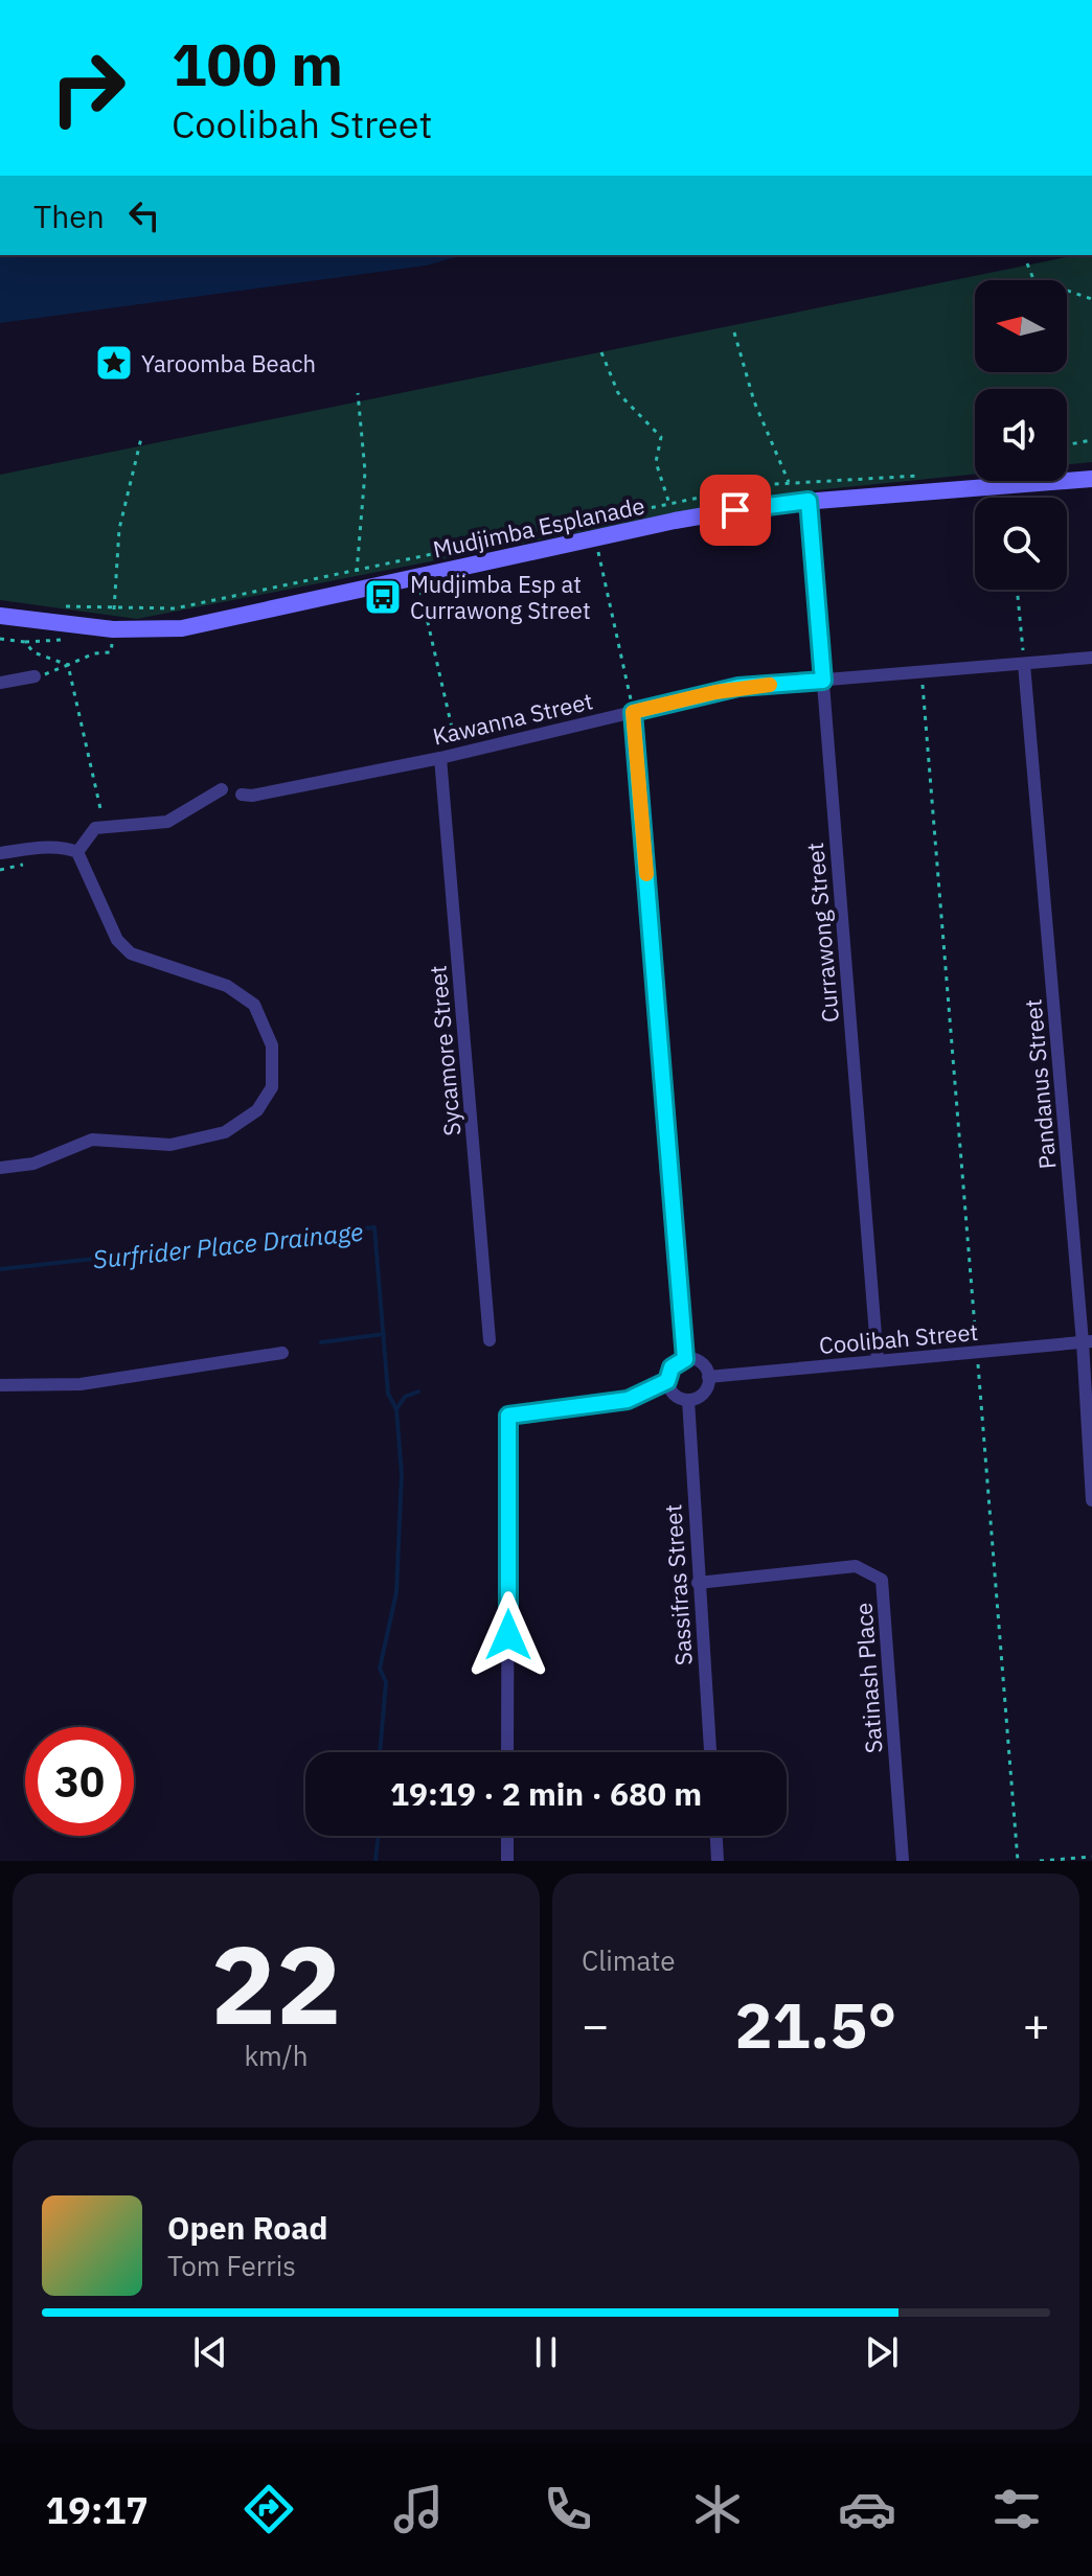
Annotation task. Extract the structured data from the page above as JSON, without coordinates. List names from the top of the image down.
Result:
{
  "streets": {
    "street": [
      "Mudjimba Esplanade",
      "Kawanna Street",
      "Currawong Street",
      "Sycamore Street",
      "Pandanus Street",
      "Coolibah Street",
      "Sassifras Street",
      "Satinash Place"
    ]
  },
  "crossings": [
    ["Mudjimba Esplanade", "Currawong Street"],
    ["Kawanna Street", "Currawong Street"],
    ["Kawanna Street", "Sycamore Street"],
    ["Kawanna Street", "Pandanus Street"],
    ["Currawong Street", "Coolibah Street"],
    ["Pandanus Street", "Coolibah Street"],
    ["Coolibah Street", "Sassifras Street"],
    ["Sassifras Street", "Satinash Place"]
  ],
  "water": ["Surfrider Place Drainage"],
  "places": {
    "place": ["Yaroomba Beach"],
    "bus stop": ["Mudjimba Esp at Currawong Street"]
  },
  "north": "left",
  "page": {
    "turn": ["100 m", "Coolibah Street"],
    "then": "Then",
    "limit": "30",
    "trip": "19:19 · 2 min · 680 m",
    "tile": [
      ["22", "km/h"],
      "Climate"
    ],
    "heat": ["−", "21.5°", "+"],
    "song": ["Open Road", "Tom Ferris"],
    "tabs": "19:17"
  }
}
